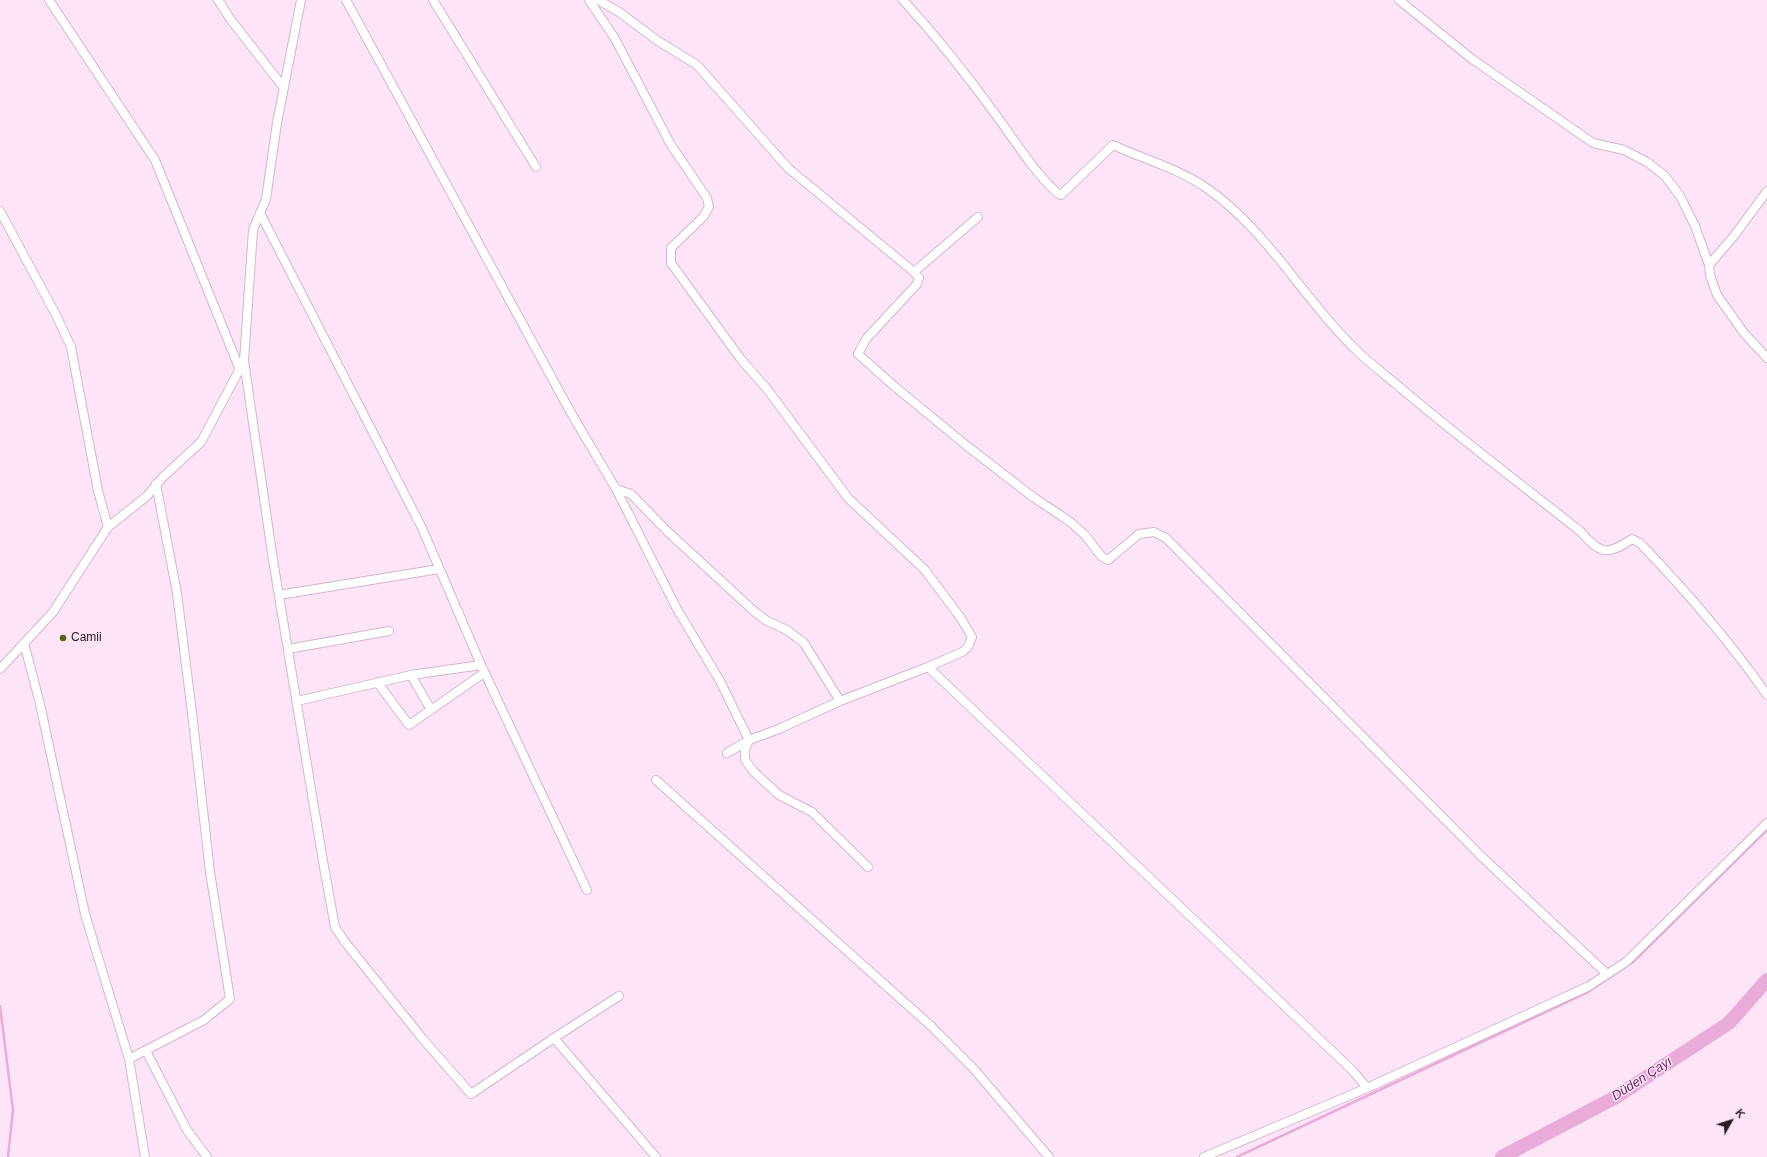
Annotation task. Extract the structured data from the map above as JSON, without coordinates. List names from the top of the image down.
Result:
{
  "water": ["Düden Çayı"],
  "places": ["Camii"],
  "north": "top right"
}
